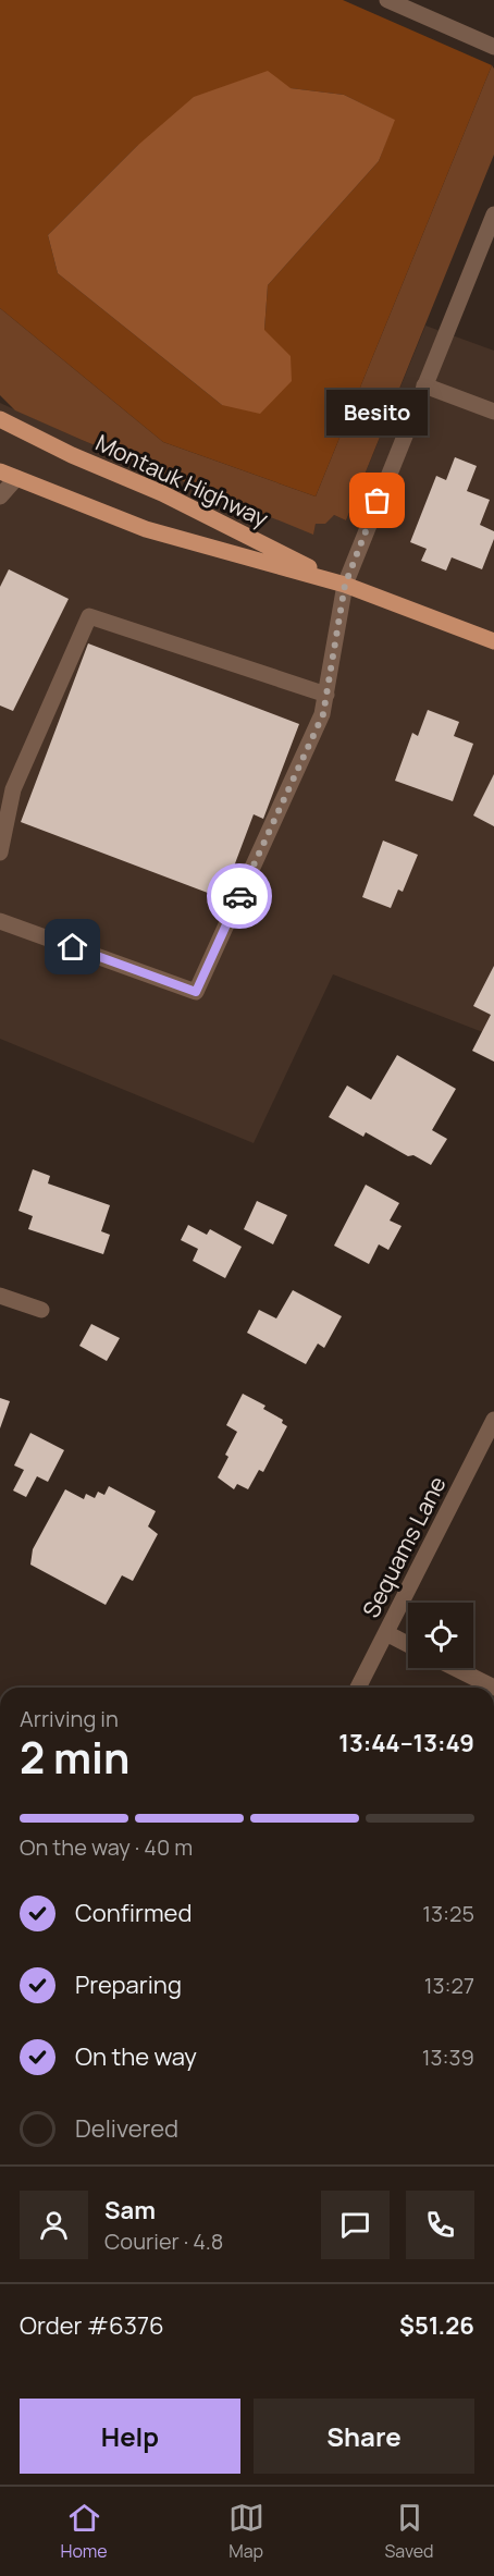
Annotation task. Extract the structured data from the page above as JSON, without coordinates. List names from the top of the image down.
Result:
{
  "streets": {
    "main road": ["Montauk Highway"],
    "street": ["Sequams Lane"]
  },
  "places": ["Besito"],
  "page": {
    "bubble": "Besito",
    "heading": ["2 min", "Arriving in", "13:44–13:49"],
    "panel": [
      "Sam",
      "Courier · 4.8",
      "Order #6376",
      "$51.26"
    ],
    "bar": "On the way · 40 m",
    "list": [
      ["Confirmed", "13:25"],
      ["Preparing", "13:27"],
      ["On the way", "13:39"],
      "Delivered"
    ],
    "buttons": ["Help", "Share"],
    "tabs": ["Home", "Map", "Saved"]
  }
}
